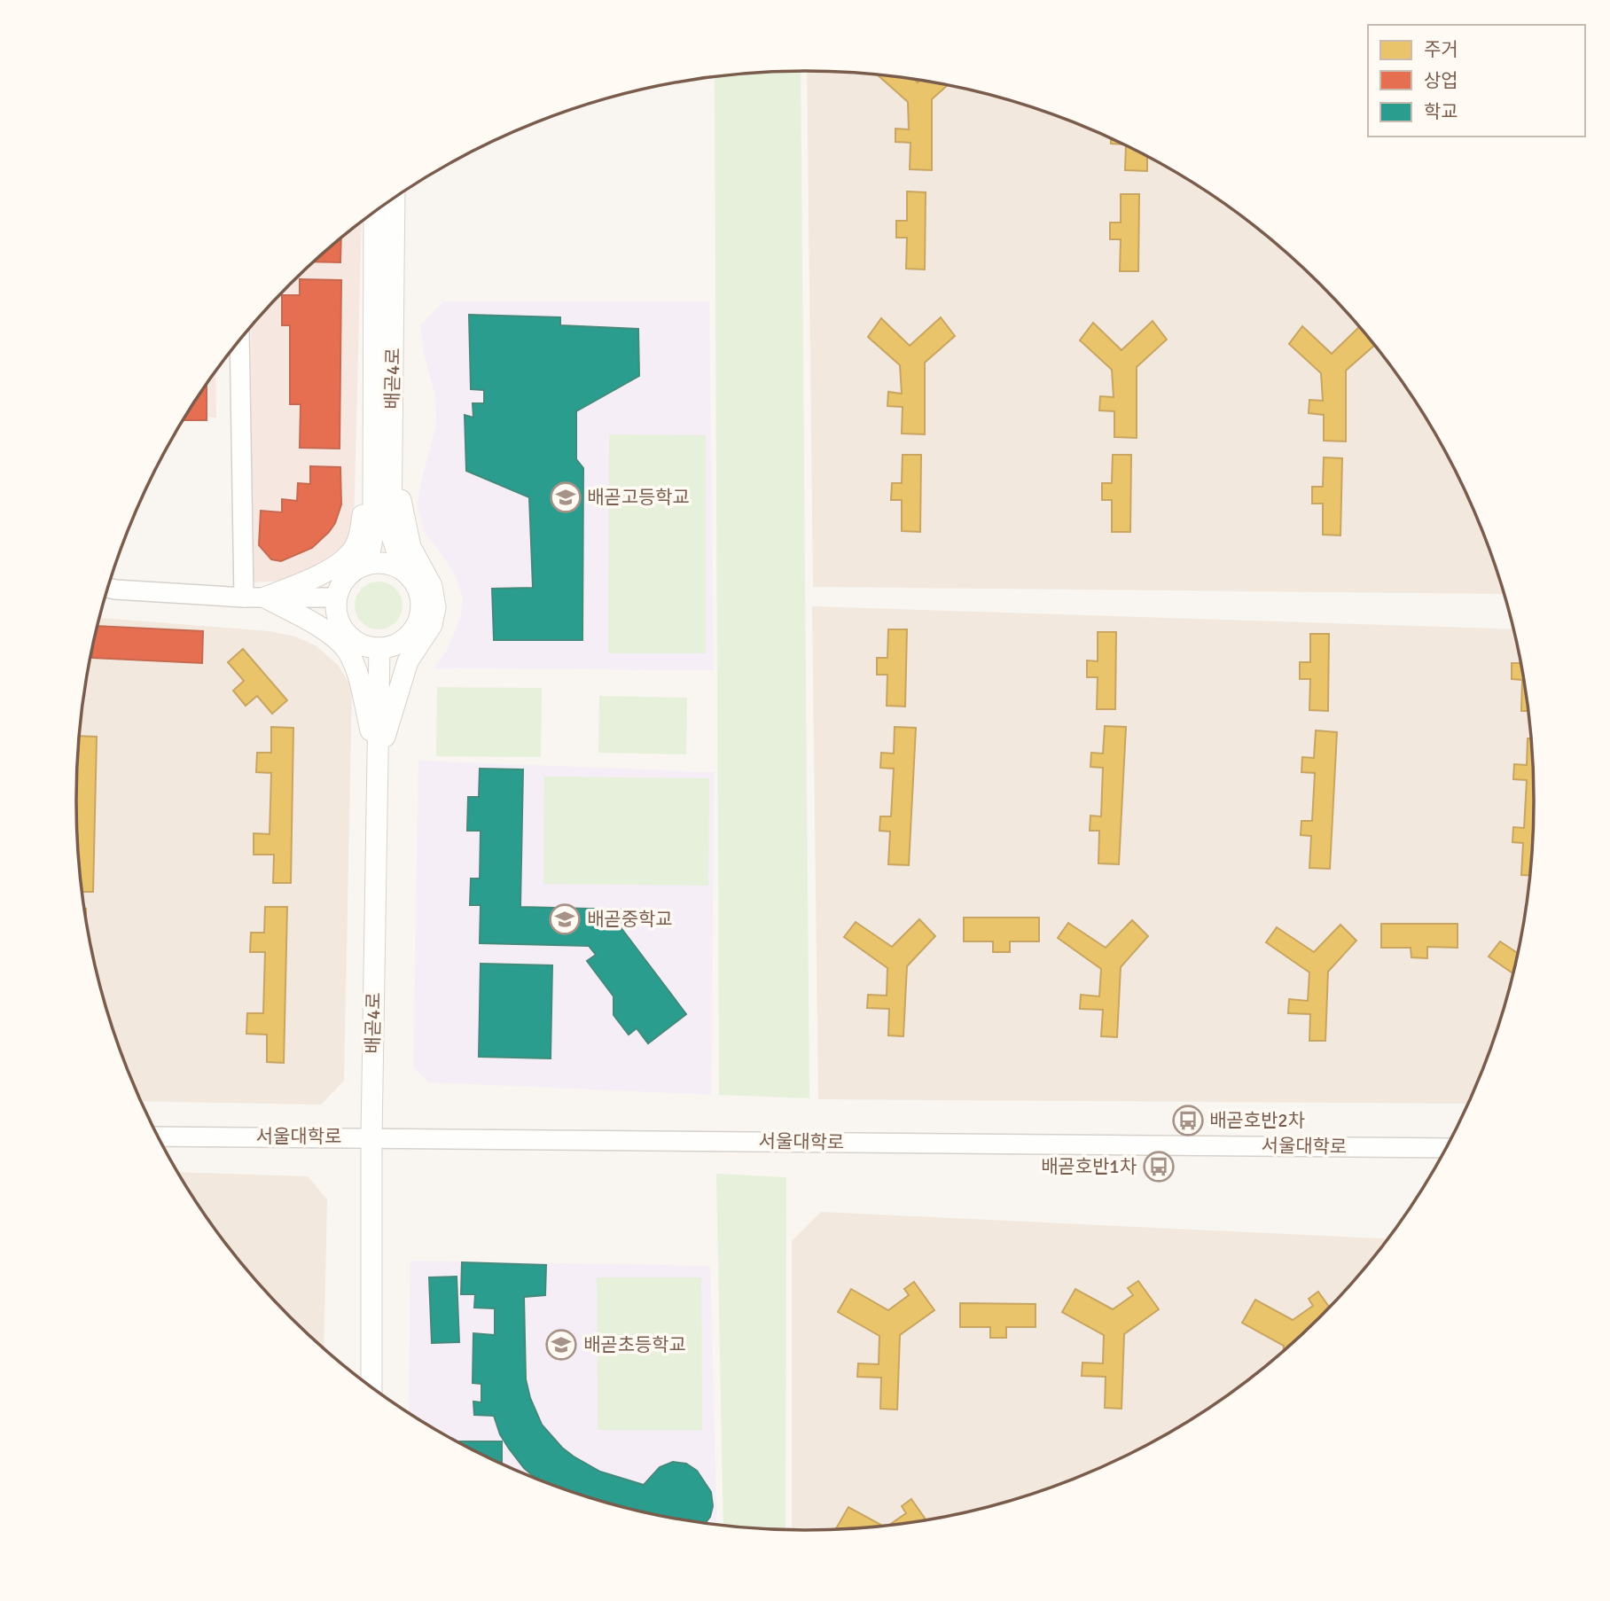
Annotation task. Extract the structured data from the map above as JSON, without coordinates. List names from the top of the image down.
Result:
{
  "streets": {
    "main road": ["배곧4로"],
    "street": ["서울대학로"]
  },
  "crossings": [
    ["배곧4로", "서울대학로"]
  ],
  "places": {
    "school or university": ["배곧고등학교", "배곧중학교", "배곧초등학교"],
    "bus stop": ["배곧호반2차", "배곧호반1차"]
  },
  "legend": ["주거", "상업", "학교"]
}
